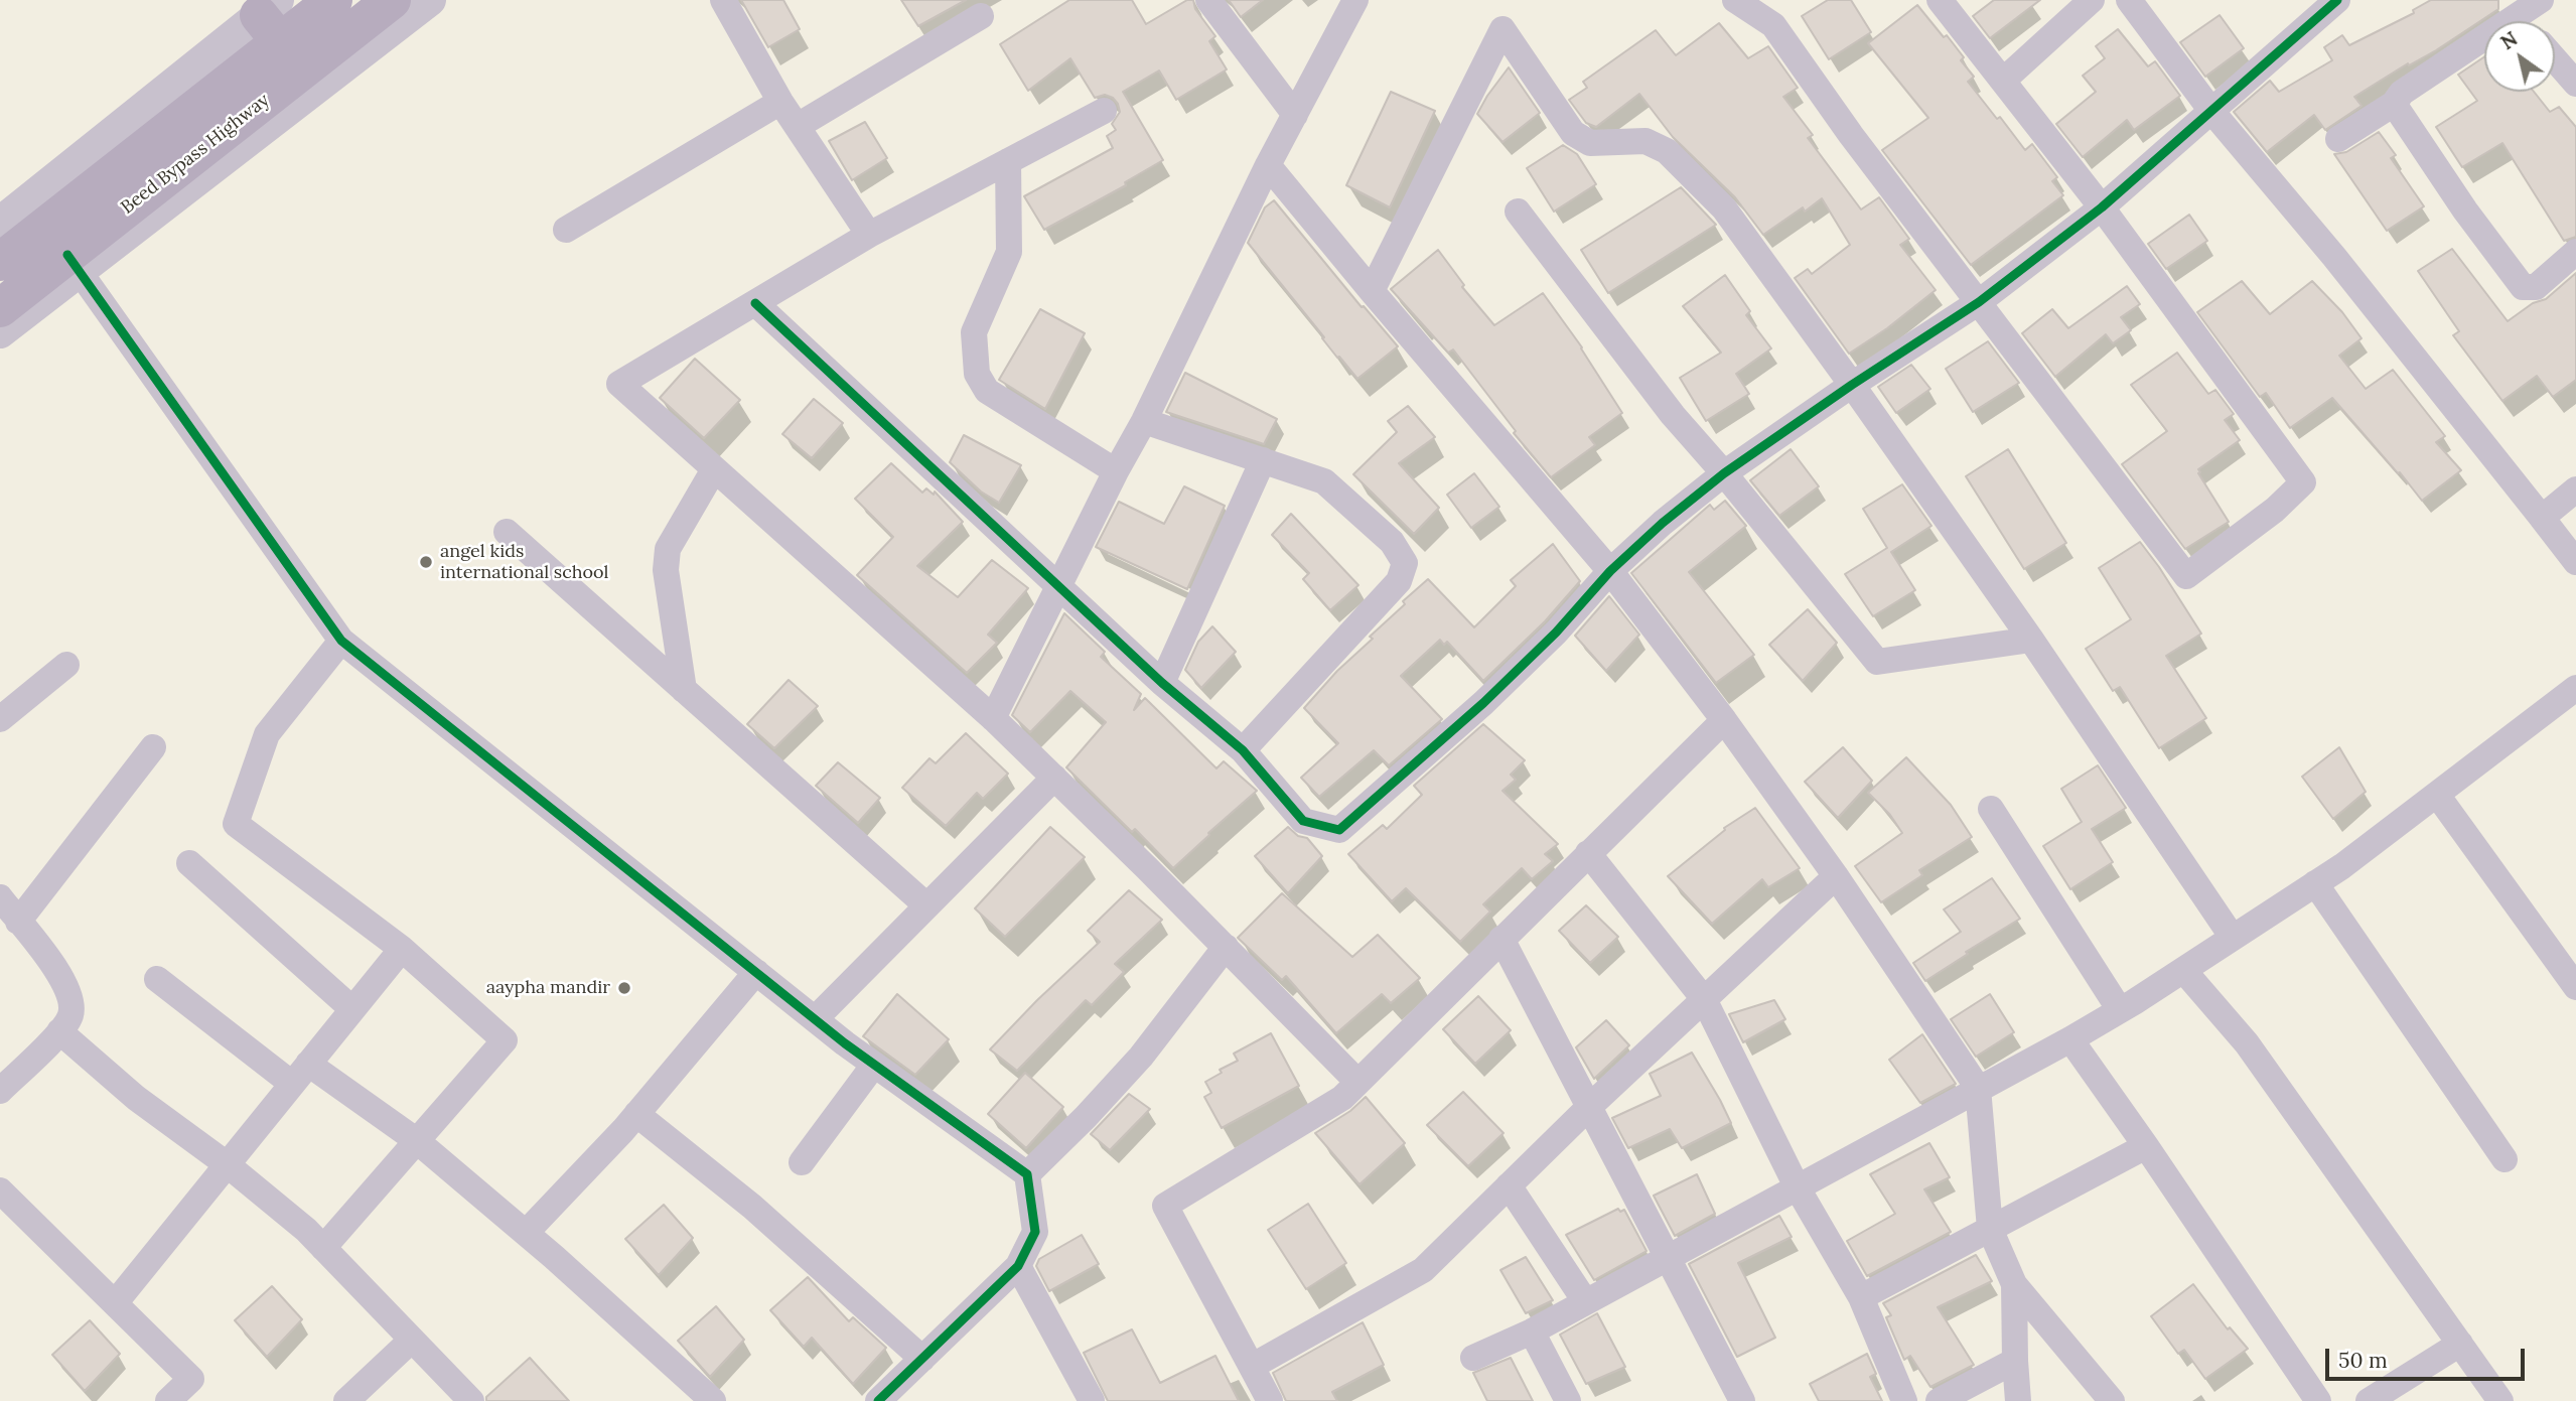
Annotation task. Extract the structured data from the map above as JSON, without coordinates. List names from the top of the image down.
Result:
{
  "streets": {
    "highway": ["Beed Bypass Highway"]
  },
  "places": ["angel kids international school", "aaypha mandir"],
  "scale_bar": "50 m",
  "north": "top left"
}
